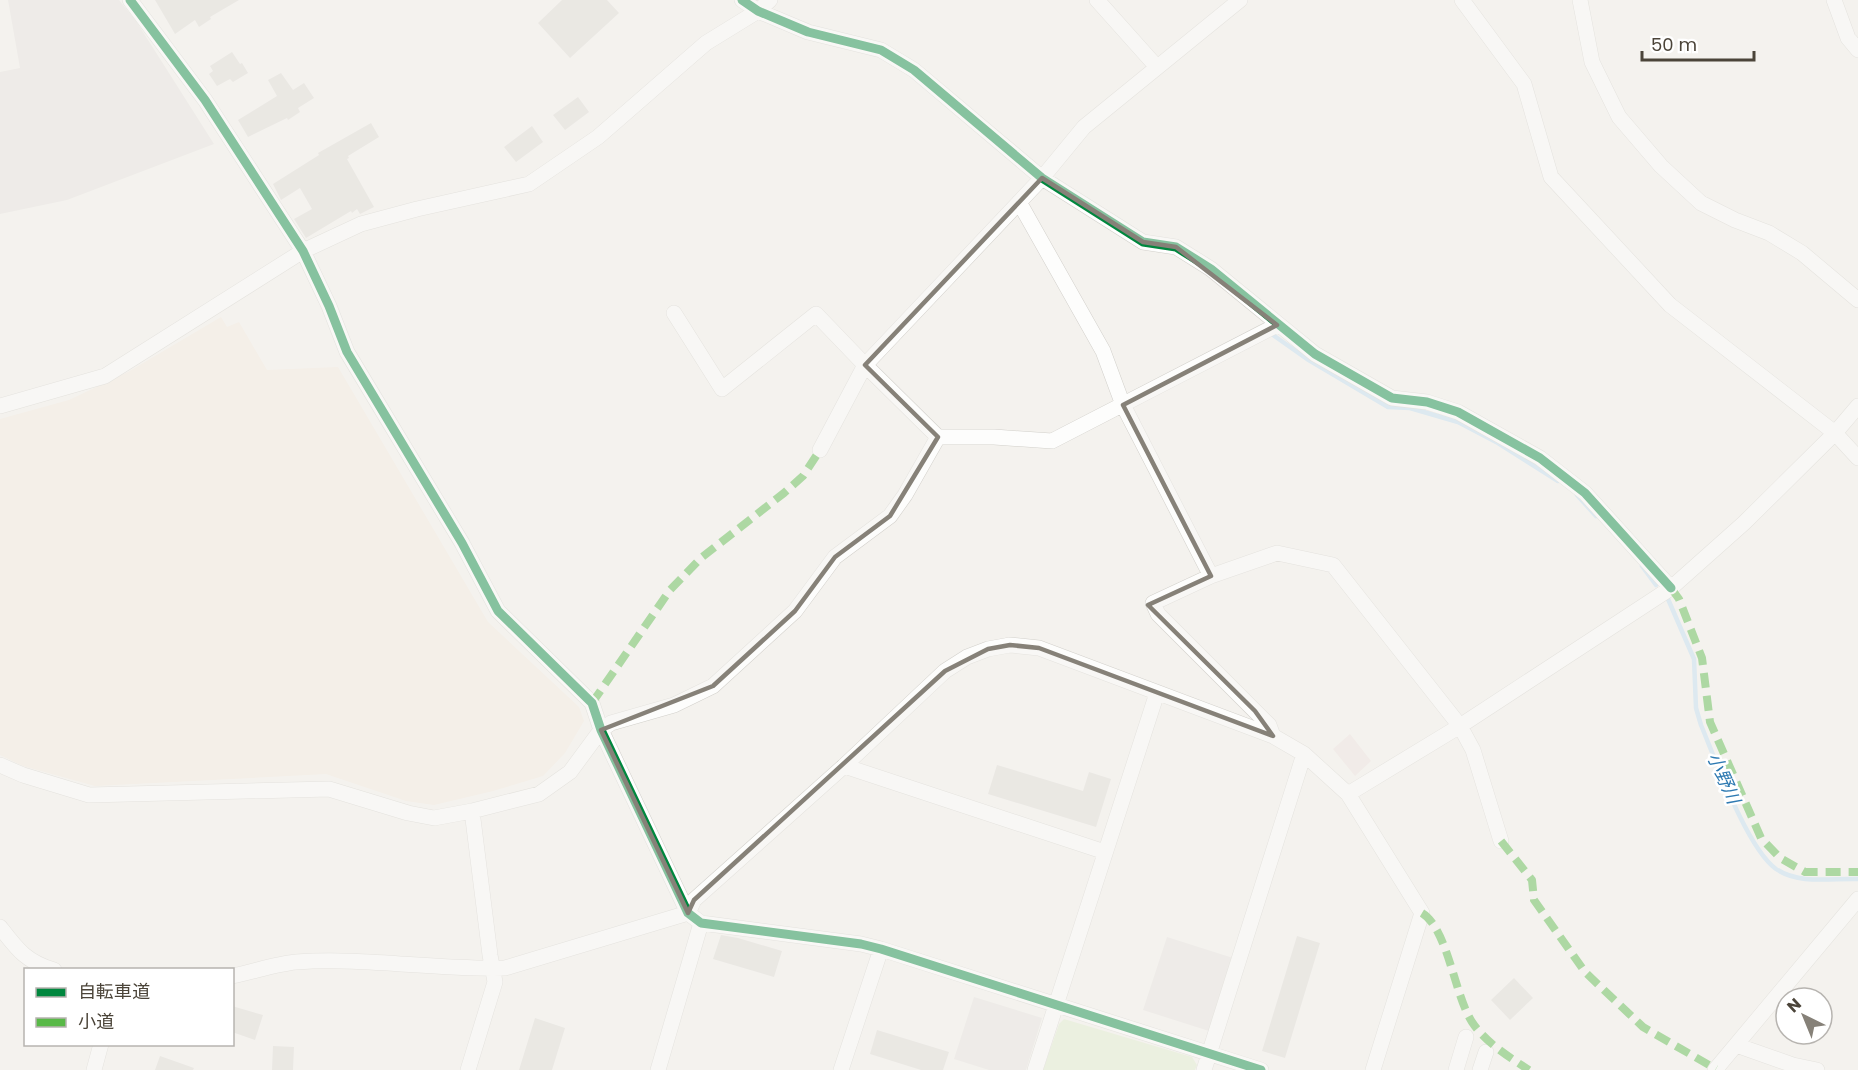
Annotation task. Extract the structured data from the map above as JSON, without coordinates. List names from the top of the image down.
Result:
{
  "water": ["小野川"],
  "legend": ["自転車道", "小道"],
  "scale_bar": "50 m",
  "north": "top left"
}
